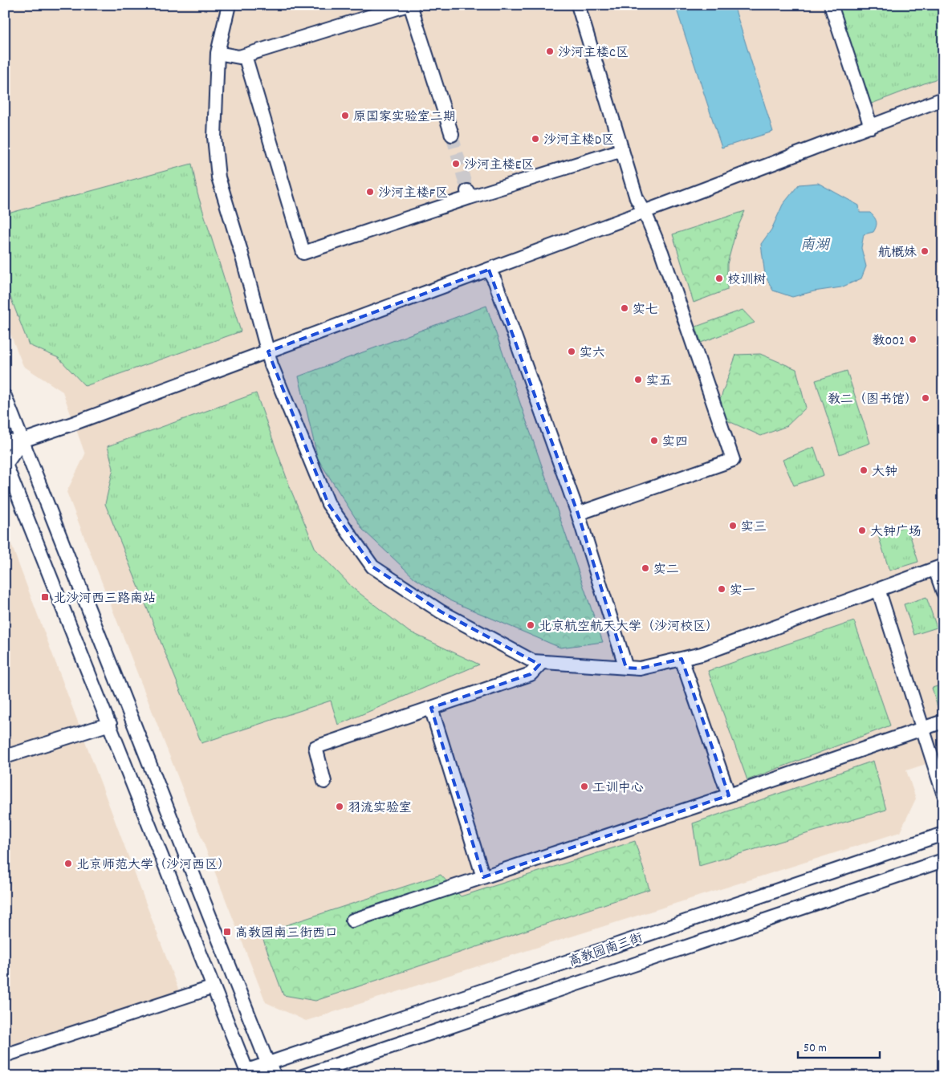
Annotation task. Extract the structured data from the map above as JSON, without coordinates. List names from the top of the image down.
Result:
{
  "streets": {
    "street": ["高教园南三街"]
  },
  "water": ["南湖"],
  "places": {
    "other": [
      "沙河主楼C区",
      "原国家实验室二期",
      "沙河主楼D区",
      "沙河主楼E区",
      "沙河主楼F区",
      "航概妹",
      "校训树",
      "实七",
      "教002",
      "实六",
      "实五",
      "教二（图书馆）",
      "实四",
      "大钟",
      "实三",
      "大钟广场",
      "实二",
      "实一",
      "北京航空航天大学（沙河校区）",
      "工训中心",
      "羽流实验室",
      "北京师范大学（沙河西区）"
    ],
    "transit": ["北沙河西三路南站", "高教园南三街西口"]
  },
  "scale_bar": "50 m"
}
